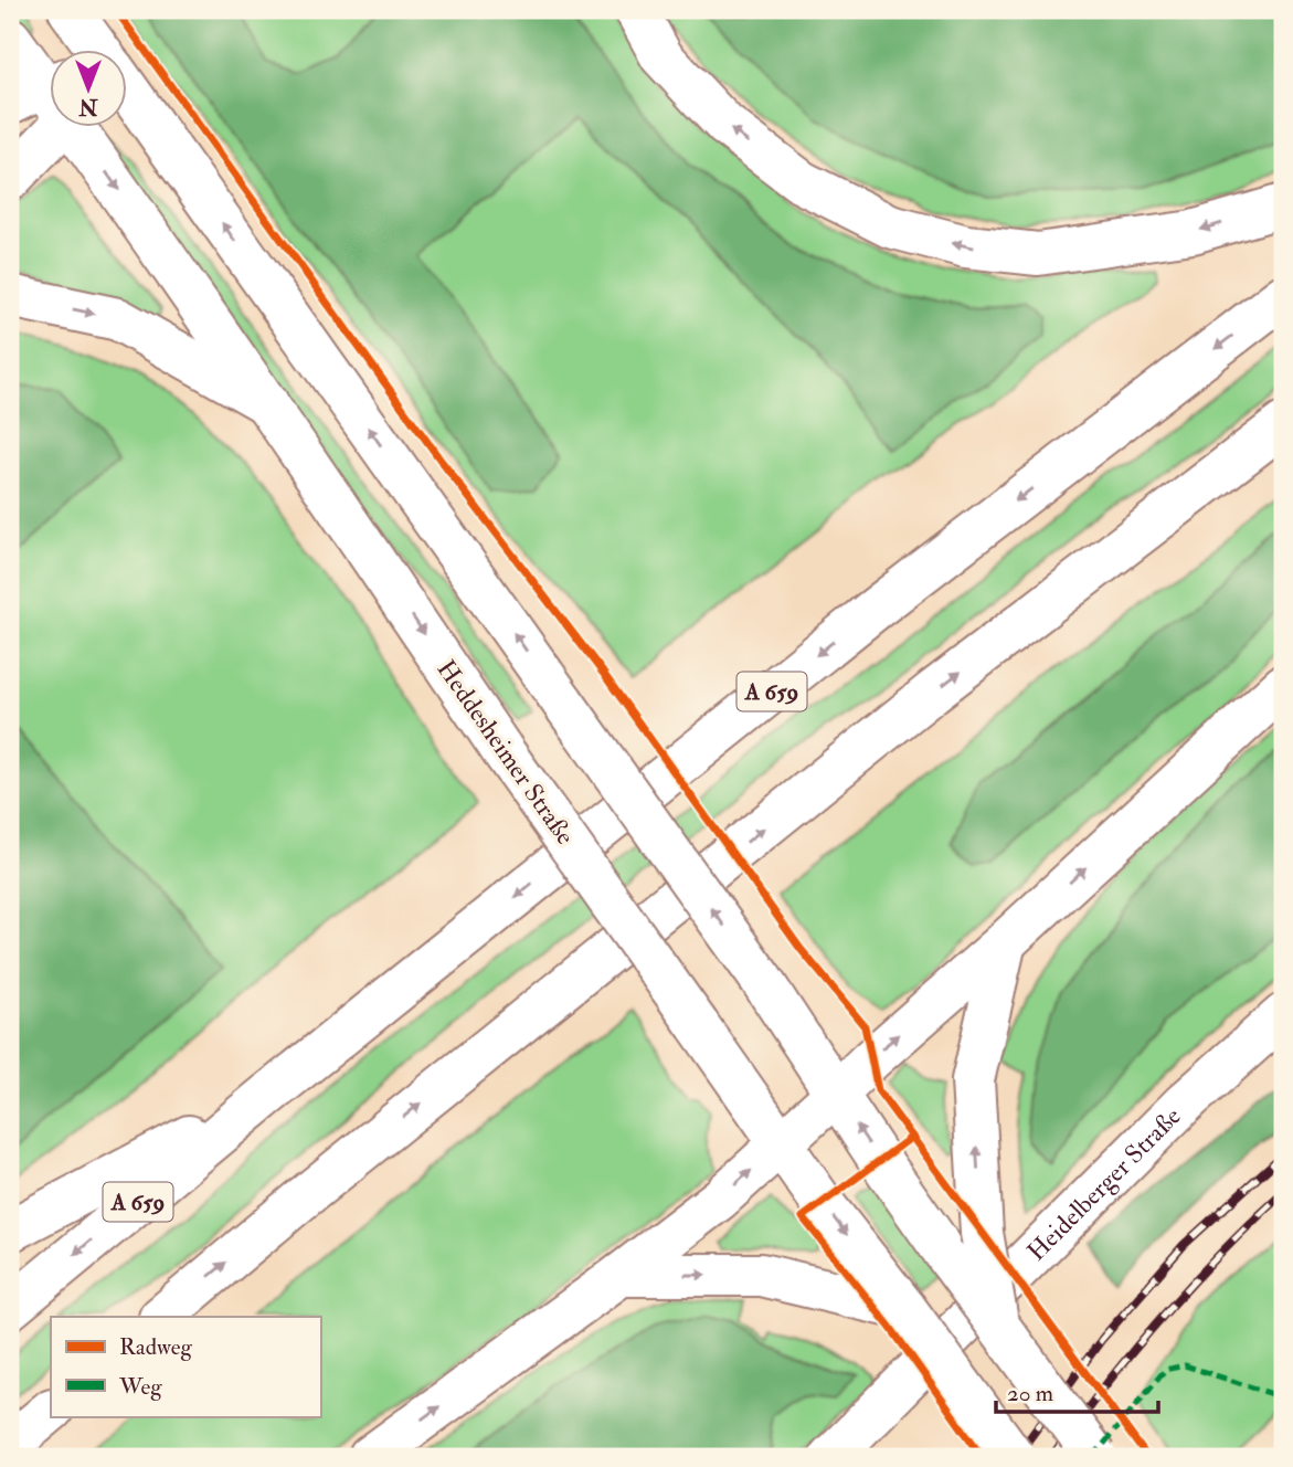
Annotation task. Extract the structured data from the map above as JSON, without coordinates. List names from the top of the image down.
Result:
{
  "streets": {
    "main road": ["A 659", "Heddesheimer Straße", "Heidelberger Straße"]
  },
  "legend": ["Radweg", "Weg"],
  "scale_bar": "20 m",
  "north": "bottom"
}
